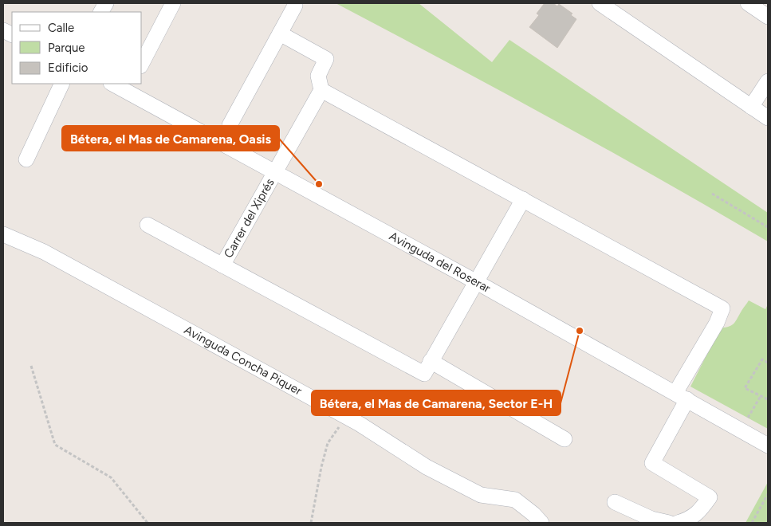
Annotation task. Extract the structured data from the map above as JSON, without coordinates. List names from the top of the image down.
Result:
{
  "streets": {
    "street": ["Carrer del Xiprés", "Avinguda del Roserar", "Avinguda Concha Piquer"]
  },
  "crossings": [
    ["Carrer del Xiprés", "Avinguda del Roserar"]
  ],
  "places": ["Bétera, el Mas de Camarena, Oasis", "Bétera, el Mas de Camarena, Sector E-H"],
  "legend": ["Calle", "Parque", "Edificio"]
}
